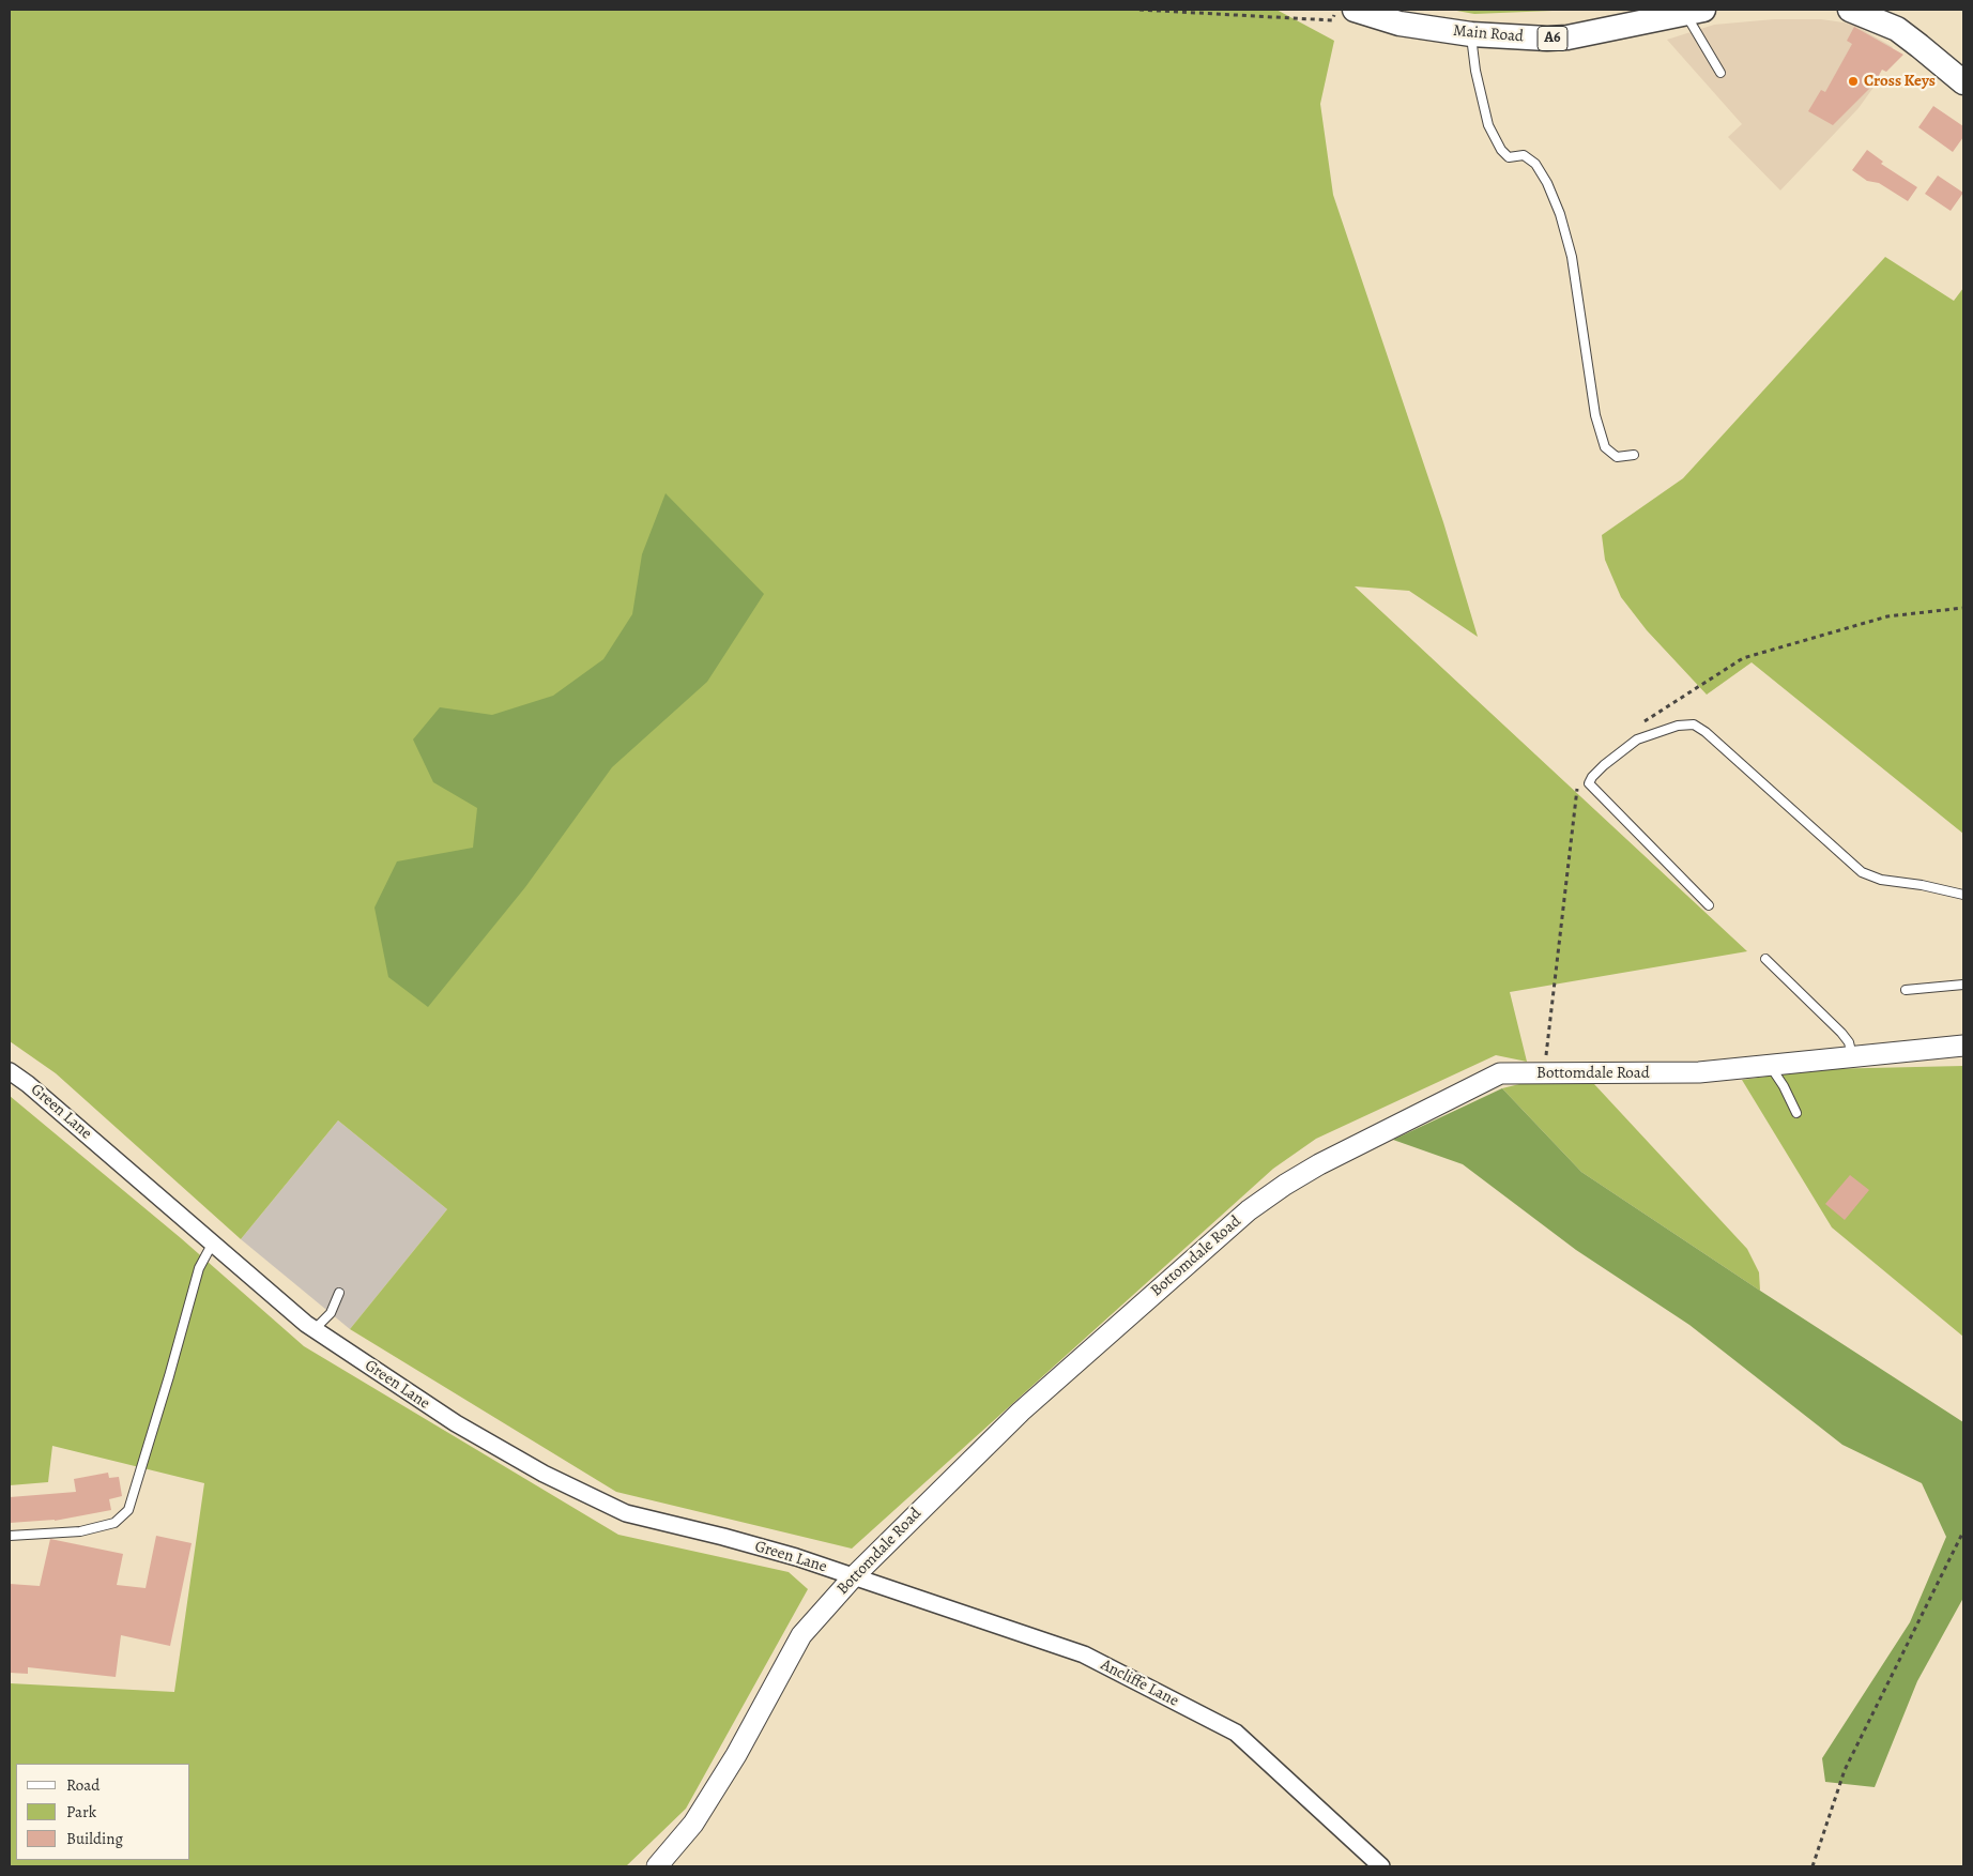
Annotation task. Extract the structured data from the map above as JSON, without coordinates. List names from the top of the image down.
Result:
{
  "streets": {
    "main road": ["Main Road", "A6"],
    "street": ["Bottomdale Road", "Green Lane", "Ancliffe Lane"]
  },
  "crossings": [
    ["Bottomdale Road", "Green Lane"],
    ["Bottomdale Road", "Ancliffe Lane"],
    ["Green Lane", "Ancliffe Lane"]
  ],
  "places": ["Cross Keys"],
  "legend": ["Road", "Park", "Building"]
}
